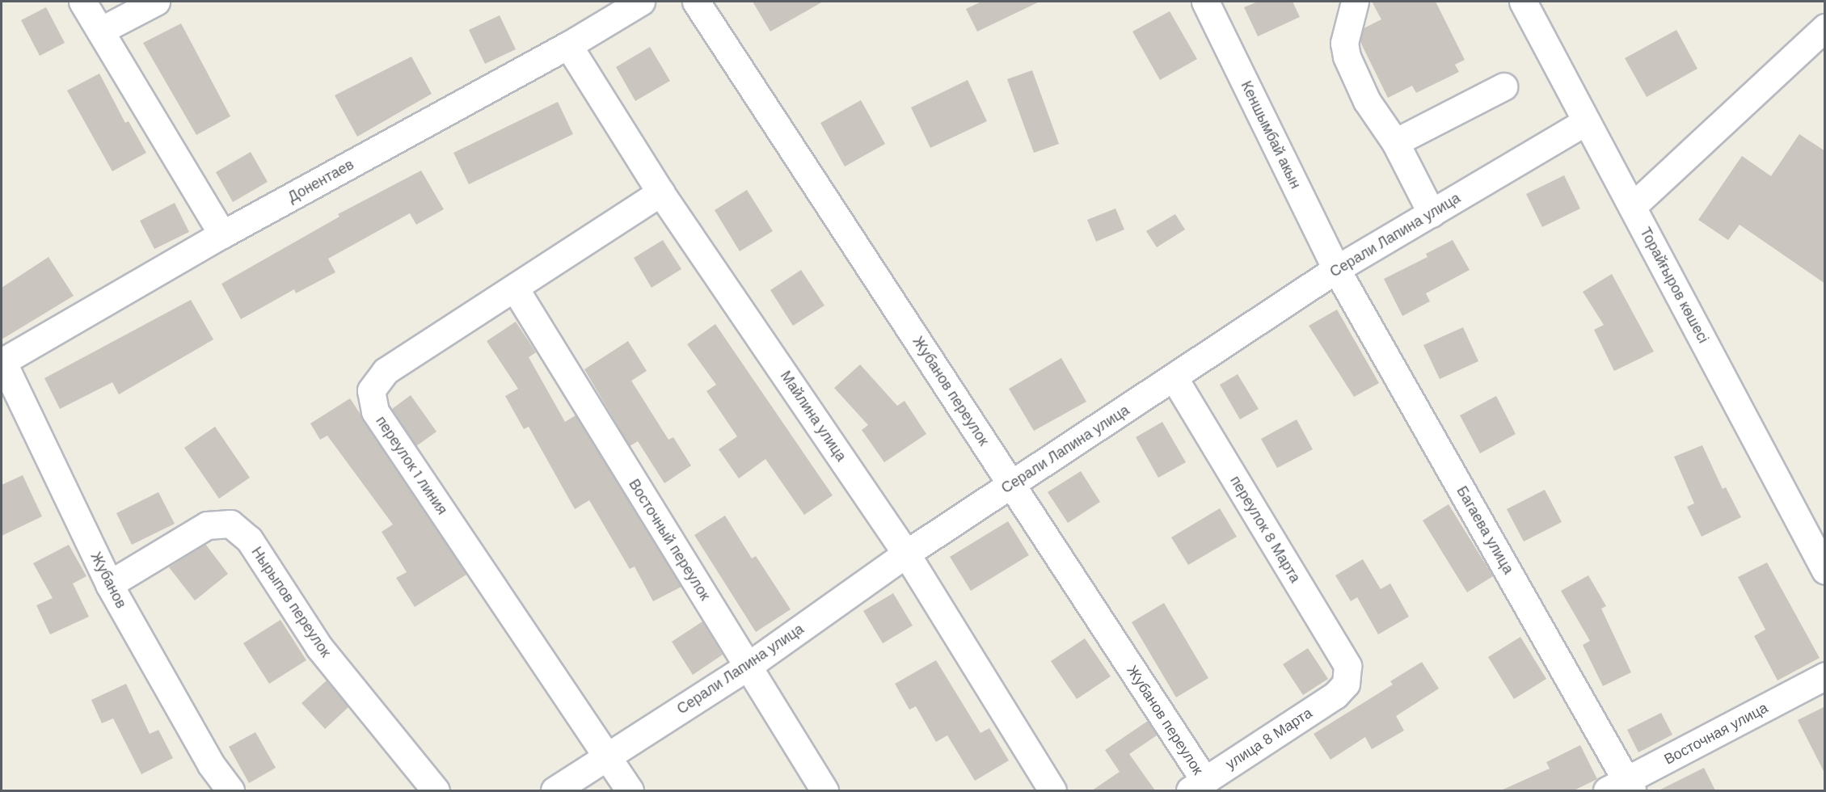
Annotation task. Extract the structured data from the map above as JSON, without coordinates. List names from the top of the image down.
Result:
{
  "streets": {
    "street": [
      "Кеншымбай акын",
      "Донентаев",
      "Серали Лапина улица",
      "Торайғыров көшесі",
      "Жубанов переулок",
      "Майлина улица",
      "переулок 1 линия",
      "переулок 8 Марта",
      "Багаева улица",
      "Восточный переулок",
      "Жубанов",
      "Нырыпов переулок",
      "Восточная улица",
      "улица 8 Марта"
    ]
  },
  "crossings": [
    ["Кеншымбай акын", "Серали Лапина улица"],
    ["Кеншымбай акын", "Багаева улица"],
    ["Донентаев", "Майлина улица"],
    ["Донентаев", "Жубанов"],
    ["Серали Лапина улица", "Торайғыров көшесі"],
    ["Серали Лапина улица", "Жубанов переулок"],
    ["Серали Лапина улица", "Майлина улица"],
    ["Серали Лапина улица", "переулок 1 линия"],
    ["Серали Лапина улица", "переулок 8 Марта"],
    ["Серали Лапина улица", "Багаева улица"],
    ["Серали Лапина улица", "Восточный переулок"],
    ["Жубанов переулок", "улица 8 Марта"],
    ["Майлина улица", "переулок 1 линия"],
    ["переулок 1 линия", "Восточный переулок"],
    ["переулок 8 Марта", "улица 8 Марта"],
    ["Багаева улица", "Восточная улица"],
    ["Жубанов", "Нырыпов переулок"]
  ]
}
